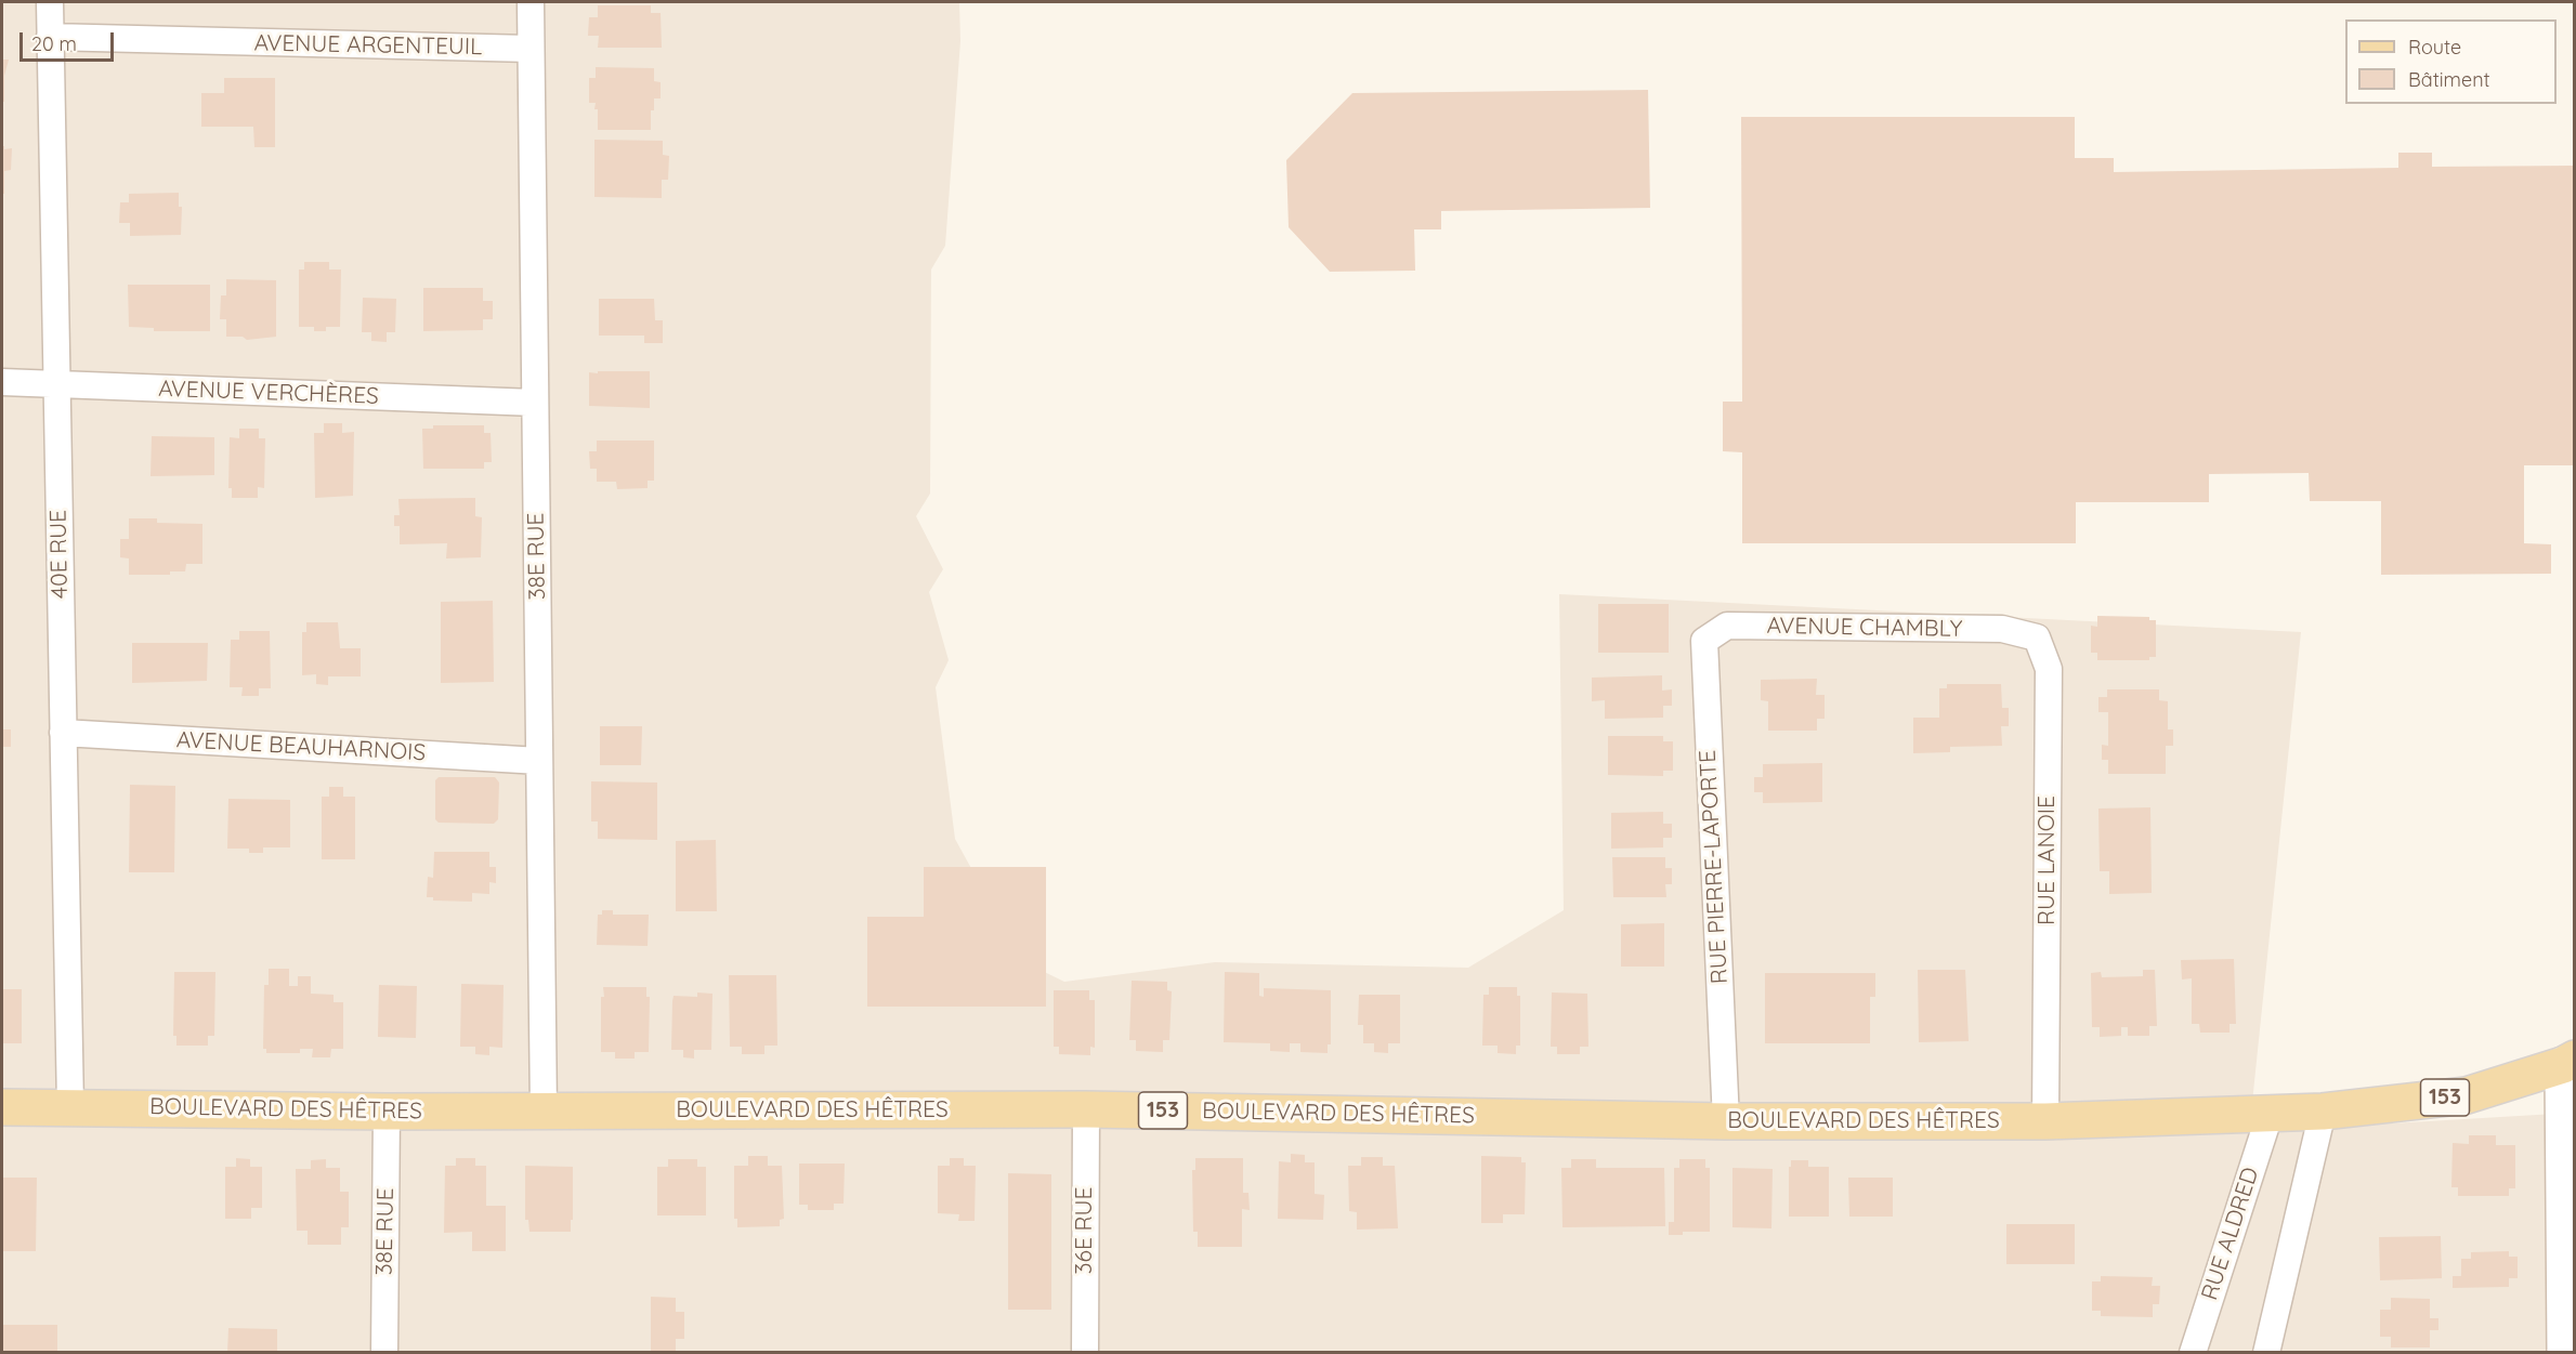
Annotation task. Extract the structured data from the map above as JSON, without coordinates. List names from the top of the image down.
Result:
{
  "streets": {
    "main road": ["153", "BOULEVARD DES HÊTRES"],
    "street": [
      "AVENUE ARGENTEUIL",
      "AVENUE VERCHÈRES",
      "40E RUE",
      "38E RUE",
      "AVENUE CHAMBLY",
      "AVENUE BEAUHARNOIS",
      "RUE LANOIE",
      "RUE PIERRE-LAPORTE",
      "36E RUE",
      "RUE ALDRED"
    ]
  },
  "crossings": [
    ["AVENUE ARGENTEUIL", "40E RUE"],
    ["AVENUE ARGENTEUIL", "38E RUE"],
    ["AVENUE VERCHÈRES", "40E RUE"],
    ["AVENUE VERCHÈRES", "38E RUE"],
    ["40E RUE", "AVENUE BEAUHARNOIS"],
    ["40E RUE", "BOULEVARD DES HÊTRES"],
    ["38E RUE", "AVENUE BEAUHARNOIS"],
    ["38E RUE", "BOULEVARD DES HÊTRES"],
    ["AVENUE CHAMBLY", "RUE LANOIE"],
    ["AVENUE CHAMBLY", "RUE PIERRE-LAPORTE"],
    ["RUE LANOIE", "BOULEVARD DES HÊTRES"],
    ["RUE PIERRE-LAPORTE", "BOULEVARD DES HÊTRES"],
    ["153", "BOULEVARD DES HÊTRES"],
    ["BOULEVARD DES HÊTRES", "36E RUE"],
    ["BOULEVARD DES HÊTRES", "RUE ALDRED"]
  ],
  "legend": ["Route", "Bâtiment"],
  "scale_bar": "20 m"
}
